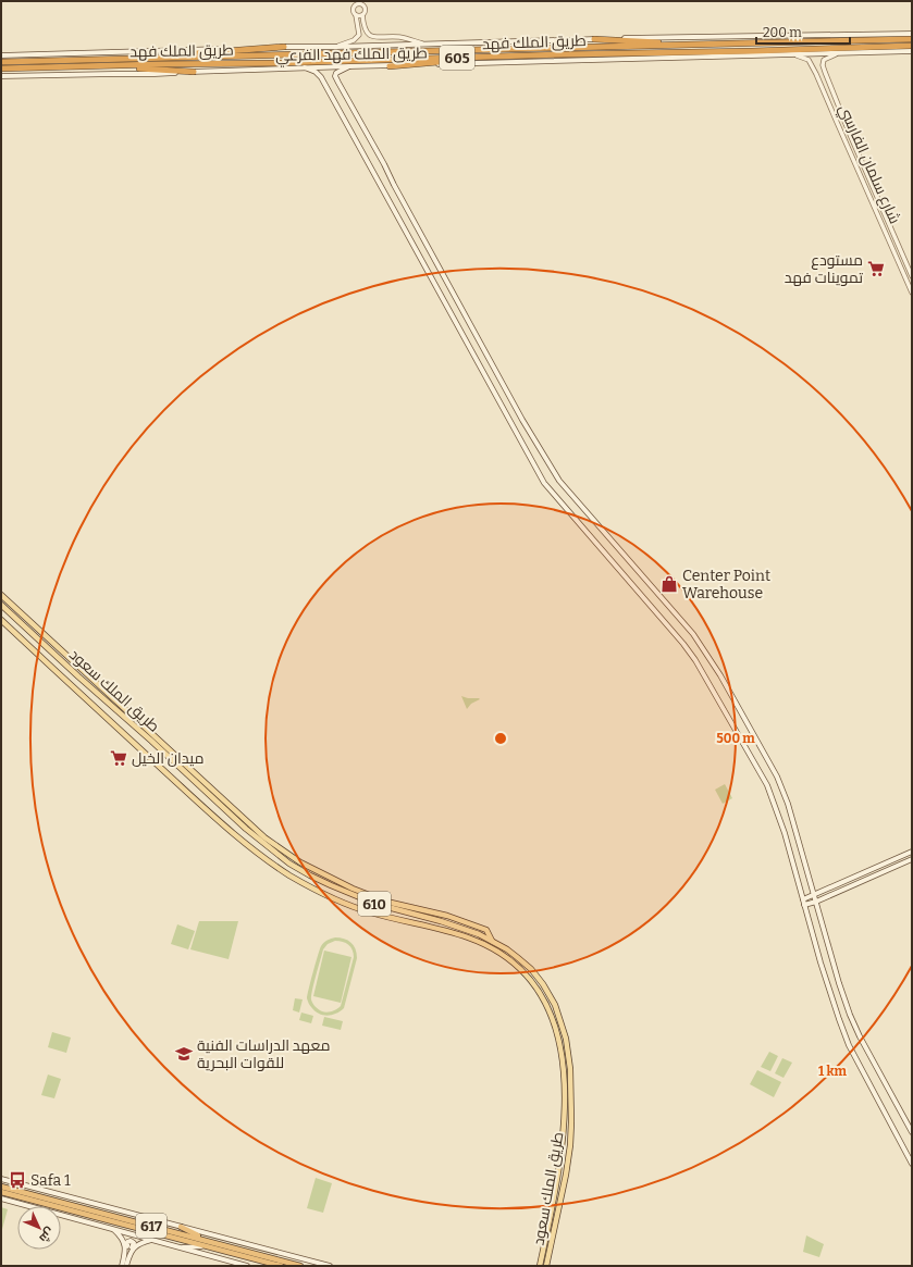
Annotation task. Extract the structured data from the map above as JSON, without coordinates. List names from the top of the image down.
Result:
{
  "streets": {
    "highway": ["طريق الملك فهد", "605", "617"],
    "main road": ["طريق الملك فهد الفرعي", "طريق الملك سعود", "610"],
    "street": ["شارع سلمان الفارسي"]
  },
  "crossings": [
    ["طريق الملك فهد الفرعي", "شارع سلمان الفارسي"]
  ],
  "places": {
    "supermarket": ["مستودع تموينات فهد", "ميدان الخيل"],
    "shop": ["Center Point Warehouse"],
    "school or university": ["معهد الدراسات الفنية للقوات البحرية"],
    "bus stop": ["Safa 1"]
  },
  "scale_bar": "200 m",
  "north": "bottom right",
  "rings": ["500 m", "1 km"]
}
